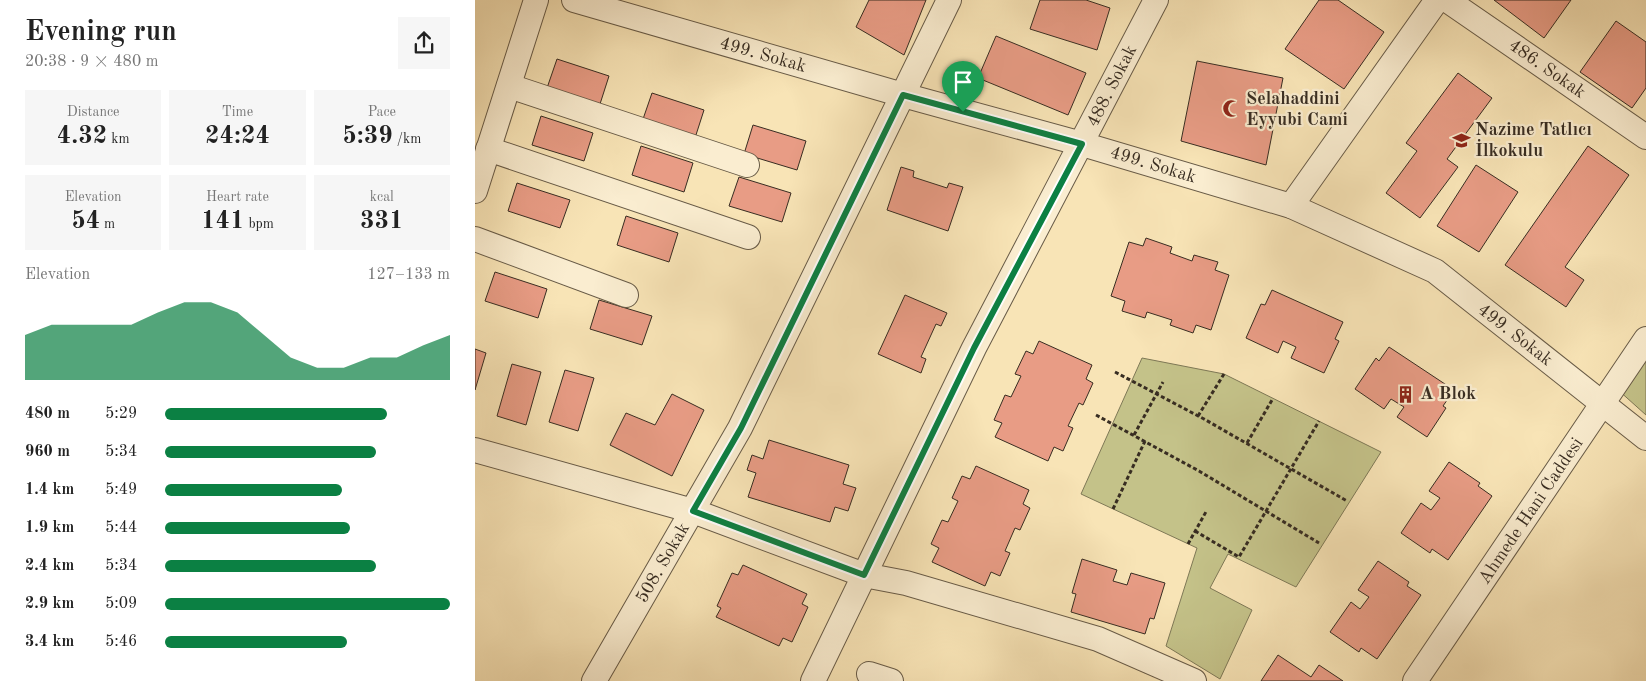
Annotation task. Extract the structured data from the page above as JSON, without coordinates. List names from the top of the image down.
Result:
{
  "streets": {
    "street": [
      "499. Sokak",
      "486. Sokak",
      "488. Sokak",
      "Ahmede Hani Caddesi",
      "508. Sokak"
    ]
  },
  "crossings": [
    ["499. Sokak", "488. Sokak"],
    ["499. Sokak", "Ahmede Hani Caddesi"],
    ["499. Sokak", "508. Sokak"]
  ],
  "places": {
    "mosque": ["Selahaddini Eyyubi Cami"],
    "school or university": ["Nazime Tatlıcı İlkokulu"],
    "building": ["A Blok"]
  },
  "page": {
    "heading": ["Evening run", "20:38 · 9 × 480 m"],
    "stats": [
      ["Distance", "4.32 km"],
      ["Time", "24:24"],
      ["Pace", "5:39 /km"],
      ["Elevation", "54 m"],
      ["Heart rate", "141 bpm"],
      ["kcal", "331"]
    ],
    "chart": ["Elevation", "127–133 m"],
    "list": [
      {
        "name": "480 m",
        "note": "5:29"
      },
      {
        "name": "960 m",
        "note": "5:34"
      },
      {
        "name": "1.4 km",
        "note": "5:49"
      },
      {
        "name": "1.9 km",
        "note": "5:44"
      },
      {
        "name": "2.4 km",
        "note": "5:34"
      },
      {
        "name": "2.9 km",
        "note": "5:09"
      },
      {
        "name": "3.4 km",
        "note": "5:46"
      }
    ]
  }
}
